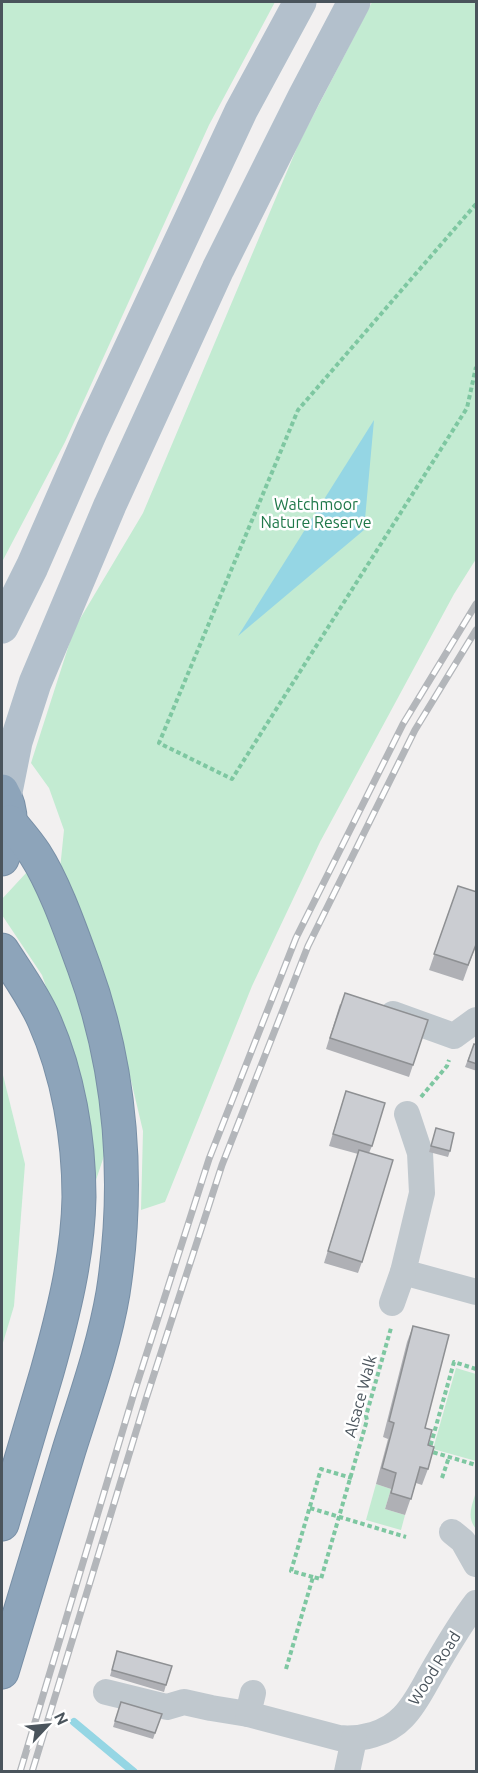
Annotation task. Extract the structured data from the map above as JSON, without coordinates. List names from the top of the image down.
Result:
{
  "streets": {
    "street": ["Wood Road"],
    "path": ["Alsace Walk"]
  },
  "parks": ["Watchmoor Nature Reserve"],
  "north": "top right"
}
